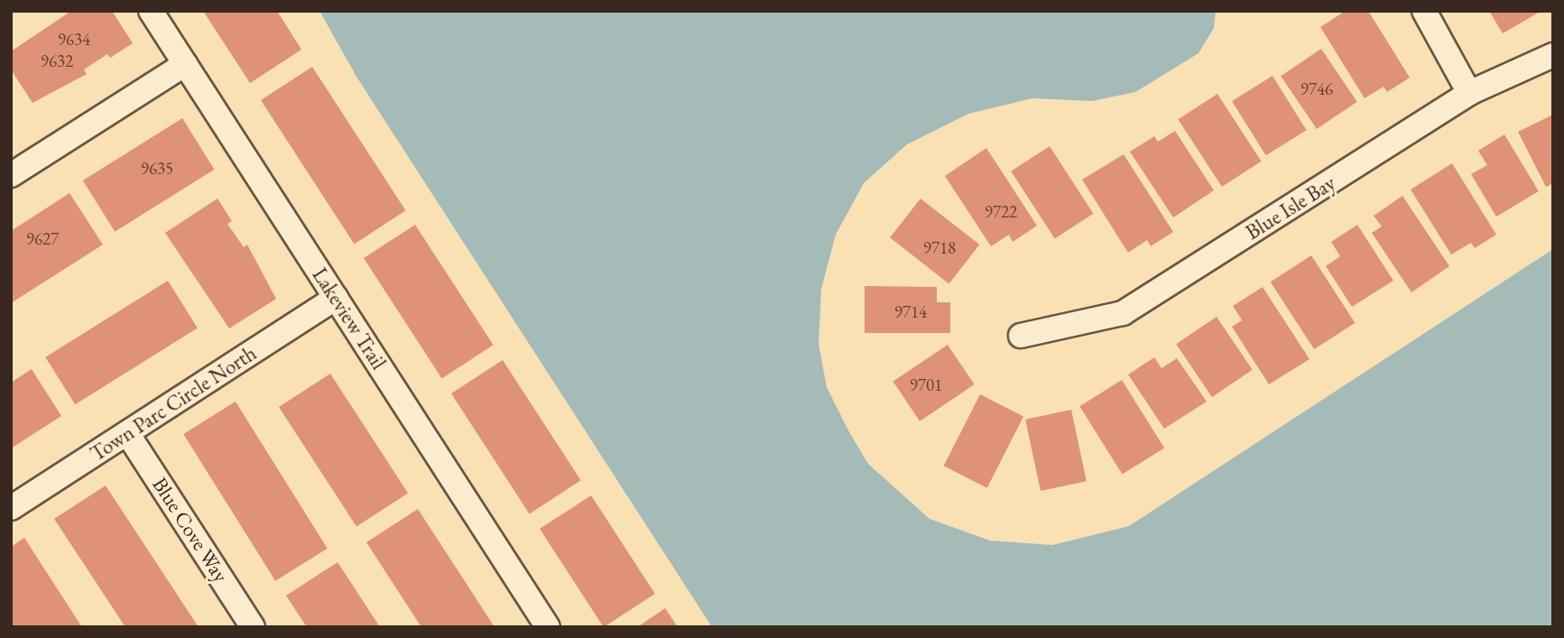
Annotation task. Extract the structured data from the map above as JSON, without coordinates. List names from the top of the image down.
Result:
{
  "streets": {
    "street": [
      "Blue Isle Bay",
      "Lakeview Trail",
      "Town Parc Circle North",
      "Blue Cove Way"
    ]
  },
  "crossings": [
    ["Lakeview Trail", "Town Parc Circle North"],
    ["Town Parc Circle North", "Blue Cove Way"]
  ],
  "house_numbers": [
    "9634",
    "9632",
    "9746",
    "9635",
    "9722",
    "9627",
    "9718",
    "9714",
    "9701"
  ]
}
